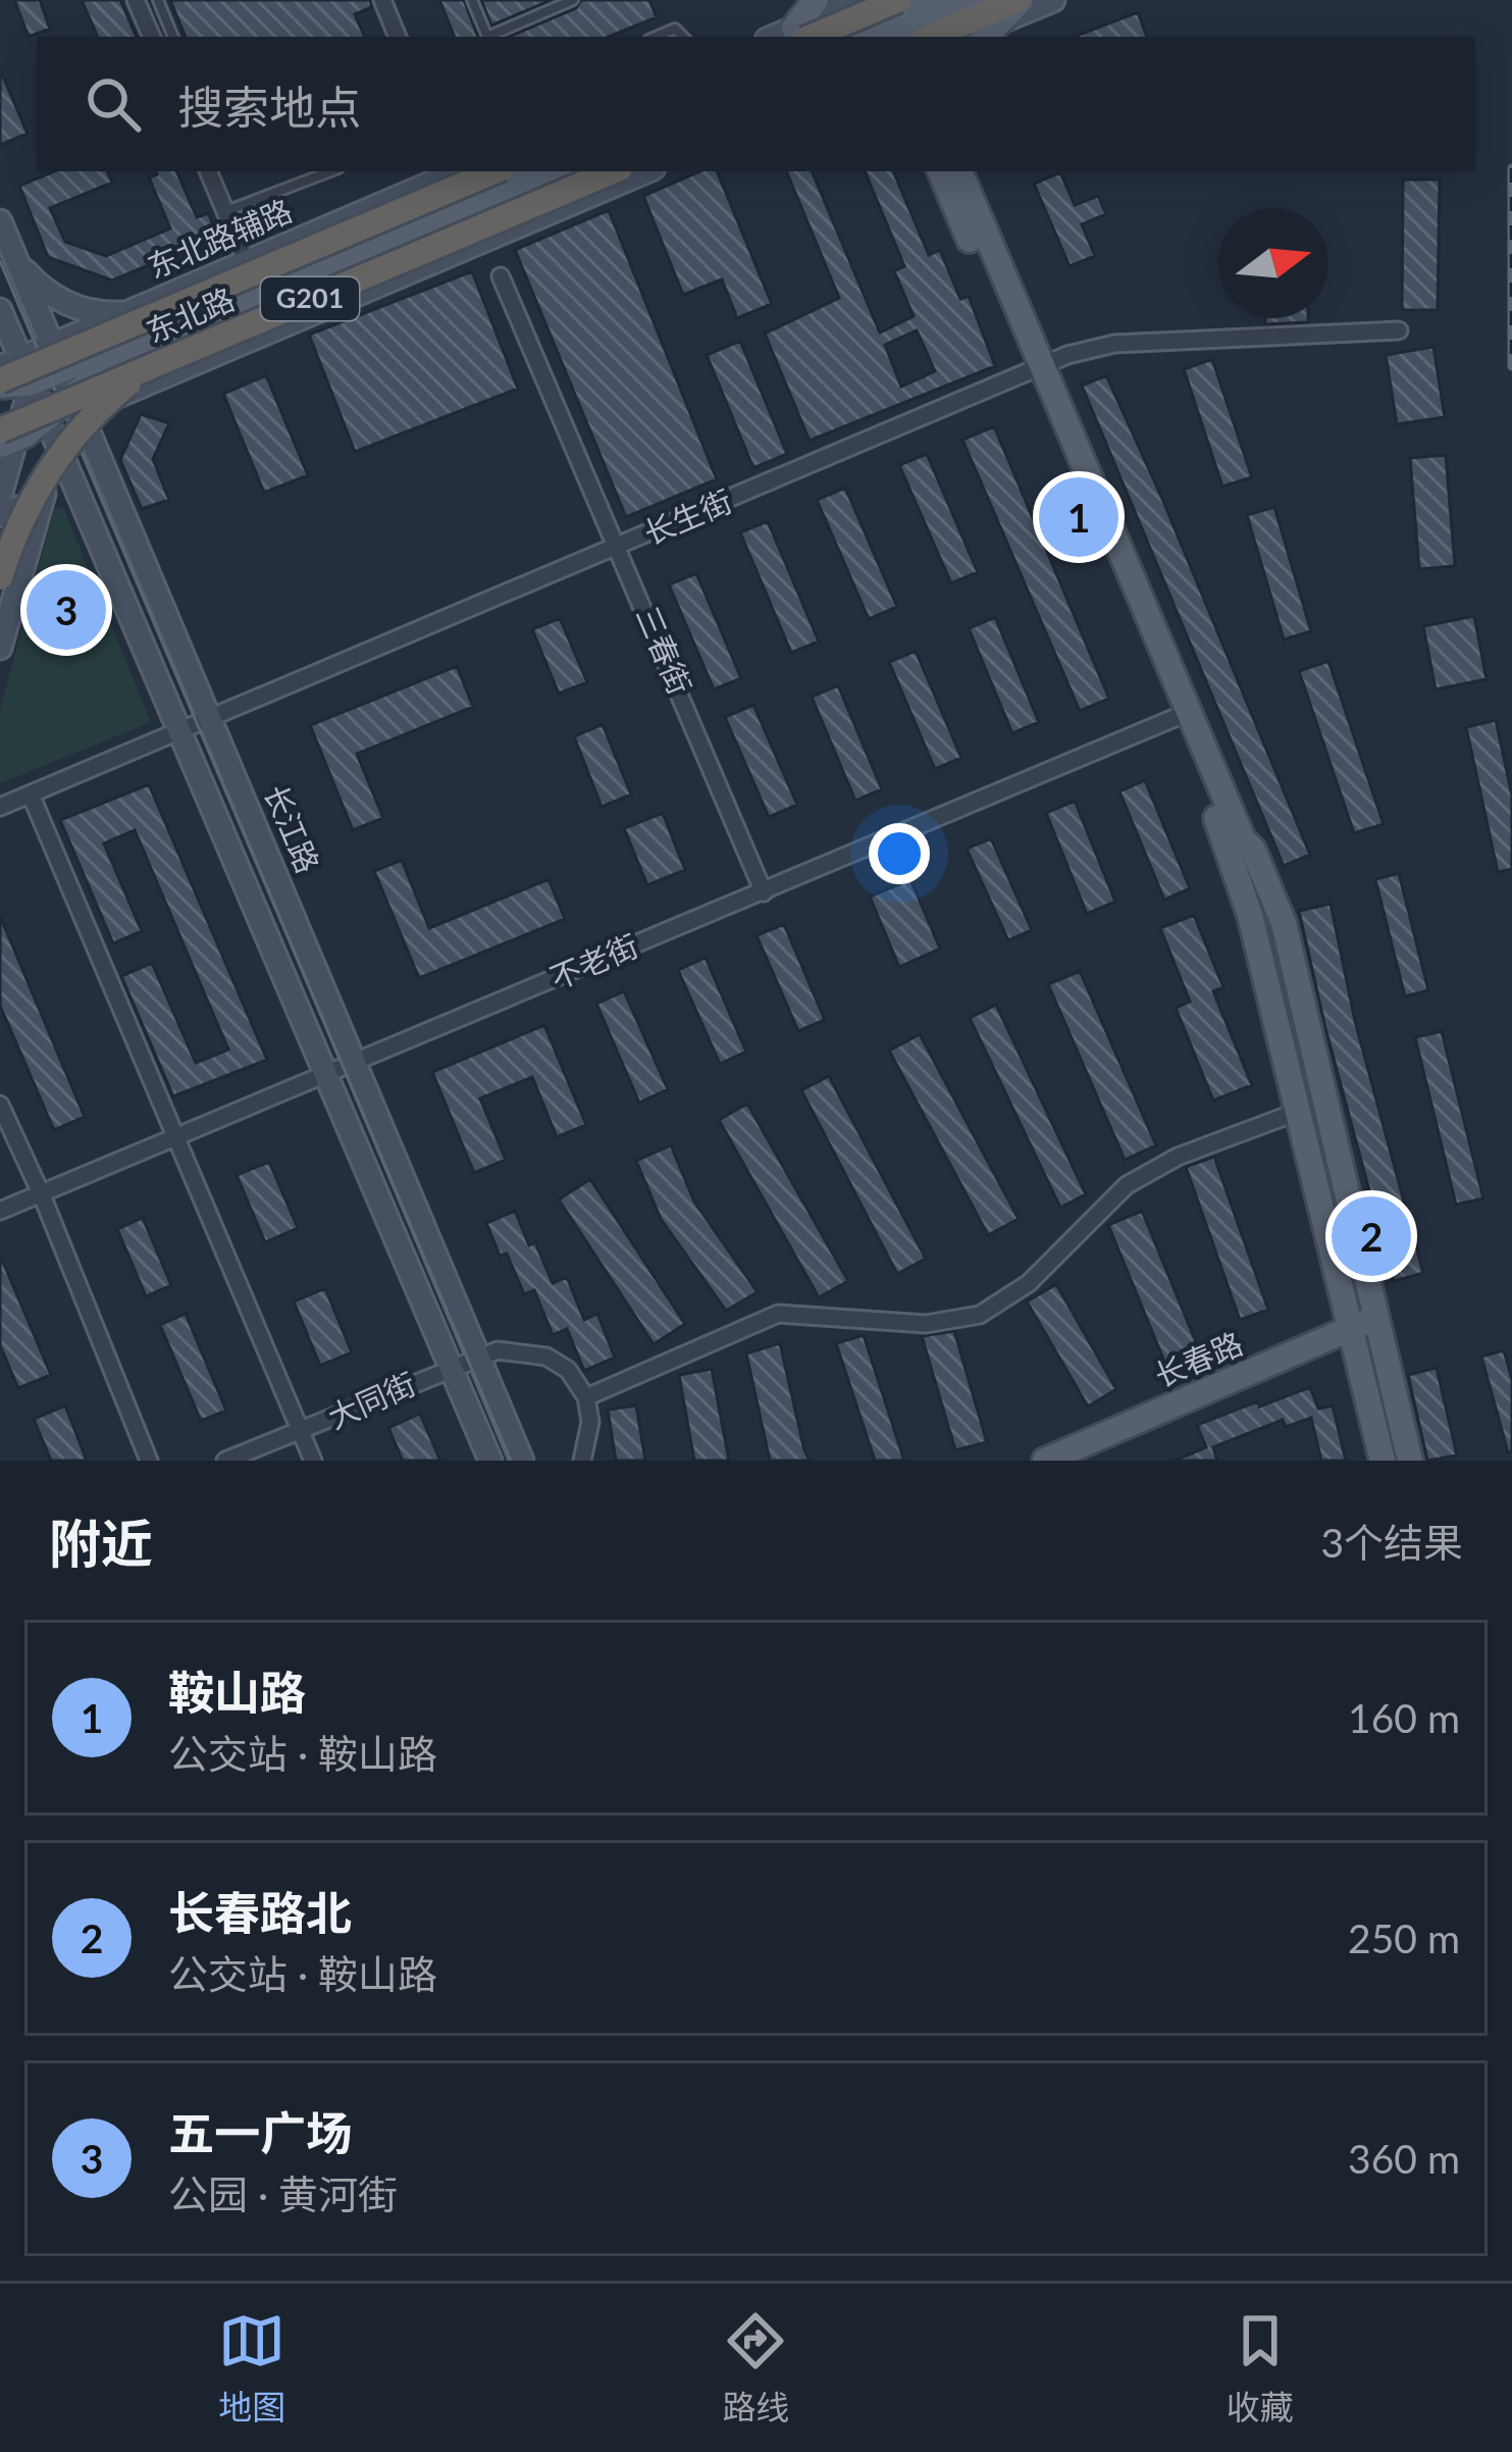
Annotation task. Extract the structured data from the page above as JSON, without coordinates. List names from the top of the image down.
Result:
{
  "streets": {
    "highway": ["G201", "东北路"],
    "main road": ["东北路辅路", "长江路", "长春路"],
    "street": [
      "长生街",
      "三春街",
      "不老街",
      "大同街"
    ]
  },
  "crossings": [
    ["东北路辅路", "长江路"],
    ["东北路", "长江路"],
    ["长生街", "三春街"],
    ["长生街", "长江路"],
    ["三春街", "不老街"],
    ["长江路", "不老街"],
    ["长江路", "大同街"]
  ],
  "north": "right",
  "page": {
    "search": "搜索地点",
    "pins": ["1", "3", "2"],
    "heading": ["附近", "3个结果"],
    "list": [
      {
        "mark": "1",
        "name": "鞍山路",
        "note": "公交站 · 鞍山路",
        "value": "160 m"
      },
      {
        "mark": "2",
        "name": "长春路北",
        "note": "公交站 · 鞍山路",
        "value": "250 m"
      },
      {
        "mark": "3",
        "name": "五一广场",
        "note": "公园 · 黄河街",
        "value": "360 m"
      }
    ],
    "nav": ["地图", "路线", "收藏"]
  }
}
